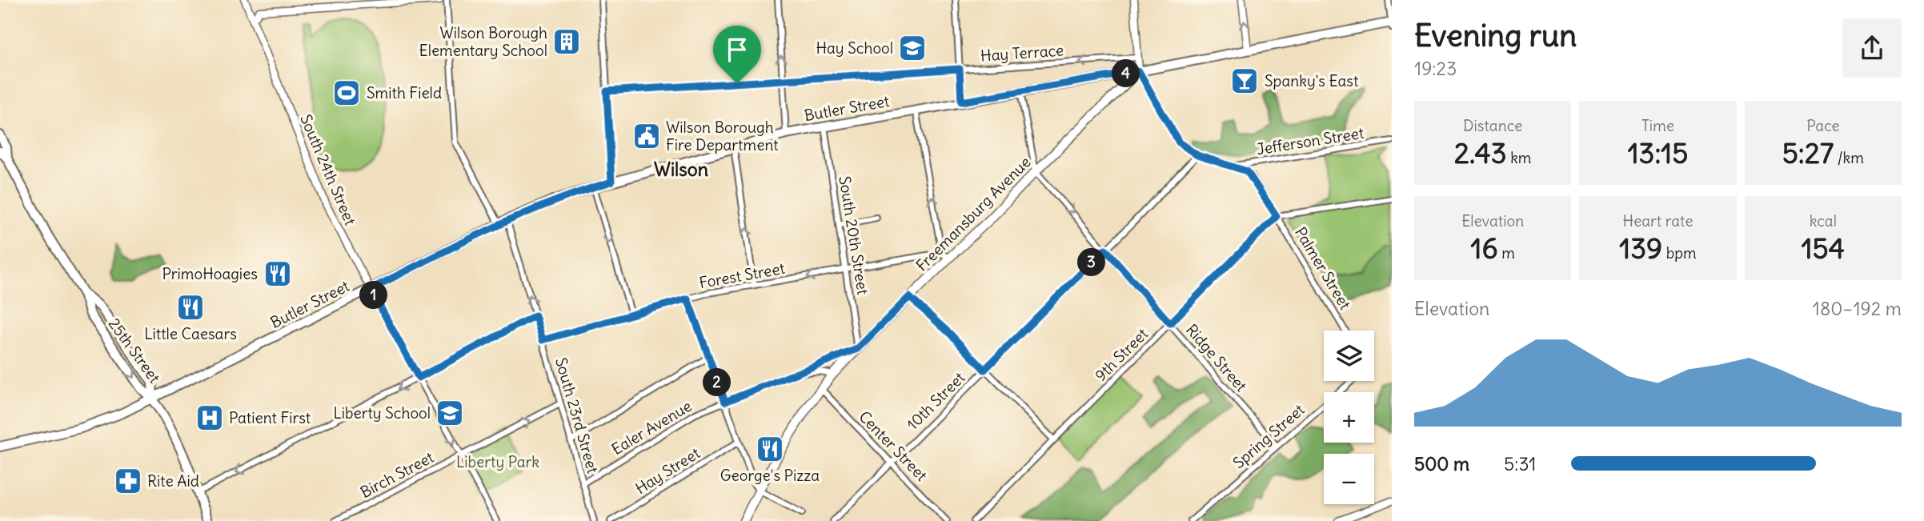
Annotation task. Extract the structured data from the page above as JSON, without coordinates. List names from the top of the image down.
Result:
{
  "streets": {
    "main road": ["Butler Street", "Freemansburg Avenue", "25th Street"],
    "street": [
      "Hay Terrace",
      "Jefferson Street",
      "South 24th Street",
      "South 20th Street",
      "Palmer Street",
      "Forest Street",
      "9th Street",
      "Ridge Street",
      "10th Street",
      "South 23rd Street",
      "Ealer Avenue",
      "Spring Street",
      "Center Street",
      "Hay Street",
      "Birch Street"
    ]
  },
  "crossings": [
    ["Butler Street", "South 24th Street"],
    ["Butler Street", "Freemansburg Avenue"],
    ["Butler Street", "South 20th Street"],
    ["Butler Street", "Palmer Street"],
    ["Butler Street", "25th Street"],
    ["Butler Street", "South 23rd Street"],
    ["Jefferson Street", "Palmer Street"],
    ["South 24th Street", "Birch Street"],
    ["Freemansburg Avenue", "South 20th Street"],
    ["Freemansburg Avenue", "Palmer Street"],
    ["Freemansburg Avenue", "Forest Street"],
    ["Freemansburg Avenue", "Ridge Street"],
    ["Freemansburg Avenue", "Ealer Avenue"],
    ["Freemansburg Avenue", "Center Street"],
    ["South 20th Street", "Forest Street"],
    ["South 20th Street", "Ealer Avenue"],
    ["Palmer Street", "9th Street"],
    ["Palmer Street", "10th Street"],
    ["Forest Street", "South 23rd Street"],
    ["9th Street", "Ridge Street"],
    ["Ridge Street", "10th Street"],
    ["Ridge Street", "Spring Street"],
    ["10th Street", "Center Street"],
    ["South 23rd Street", "Ealer Avenue"],
    ["South 23rd Street", "Birch Street"]
  ],
  "one_way": ["Birch Street"],
  "districts": ["Wilson"],
  "parks": ["Liberty Park"],
  "places": {
    "building": ["Wilson Borough Elementary School"],
    "school or university": ["Hay School", "Liberty School"],
    "bar": ["Spanky's East"],
    "sports": ["Smith Field"],
    "public building": ["Wilson Borough Fire Department"],
    "restaurant": ["PrimoHoagies", "Little Caesars", "George's Pizza"],
    "hospital": ["Patient First"],
    "pharmacy": ["Rite Aid"]
  },
  "page": {
    "heading": ["Evening run", "19:23"],
    "pins": [
      "4",
      "3",
      "1",
      "2"
    ],
    "stats": [
      ["Distance", "2.43 km"],
      ["Time", "13:15"],
      ["Pace", "5:27 /km"],
      ["Elevation", "16 m"],
      ["Heart rate", "139 bpm"],
      ["kcal", "154"]
    ],
    "chart": ["Elevation", "180–192 m"],
    "map_buttons": ["+", "−"],
    "list": [
      {
        "name": "500 m",
        "note": "5:31"
      }
    ]
  }
}
